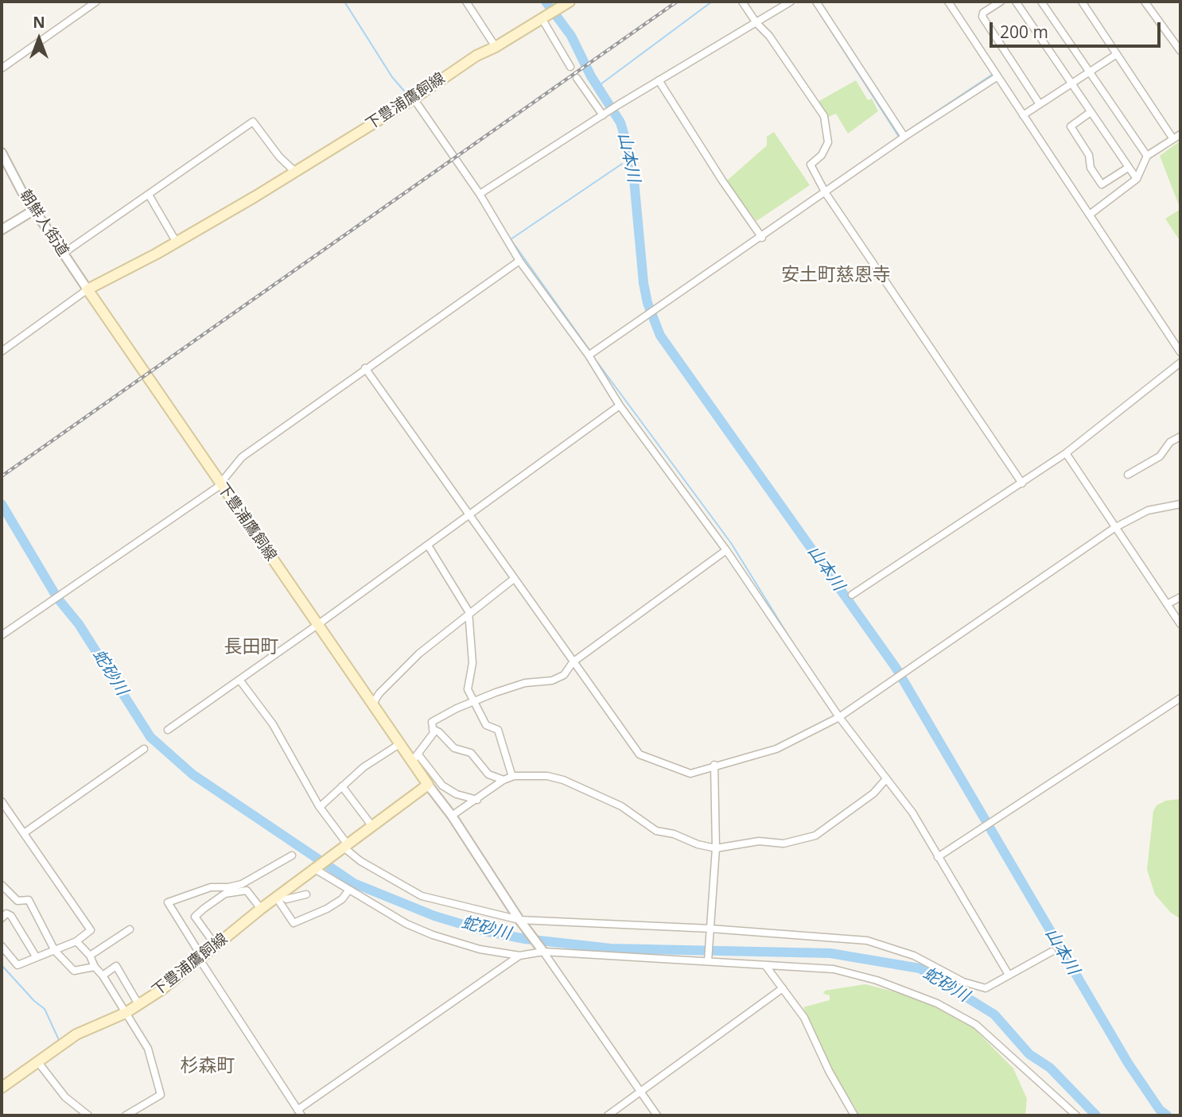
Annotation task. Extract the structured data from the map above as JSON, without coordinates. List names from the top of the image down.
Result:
{
  "streets": {
    "main road": ["下豊浦鷹飼線"],
    "street": ["朝鮮人街道"]
  },
  "crossings": [
    ["下豊浦鷹飼線", "朝鮮人街道"]
  ],
  "districts": ["安土町慈恩寺", "長田町", "杉森町"],
  "water": ["山本川", "蛇砂川"],
  "scale_bar": "200 m",
  "north": "top"
}
